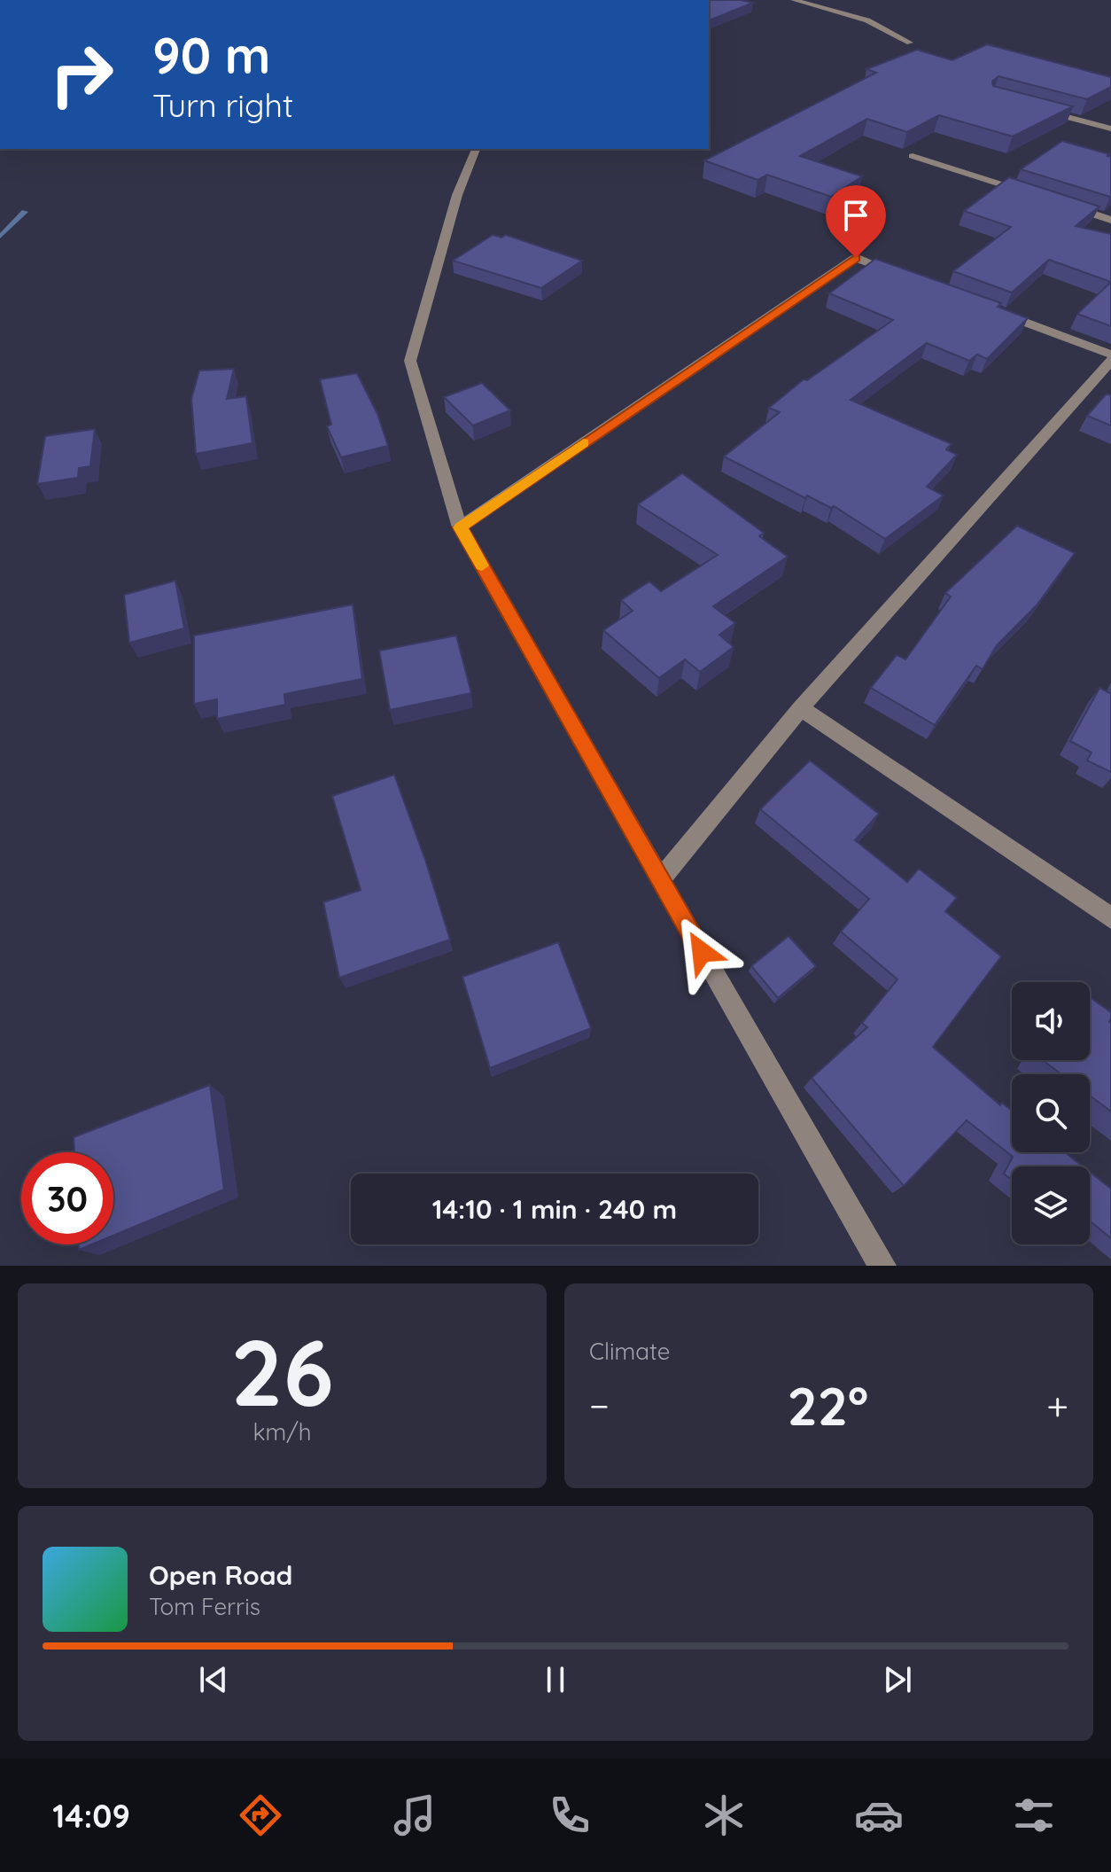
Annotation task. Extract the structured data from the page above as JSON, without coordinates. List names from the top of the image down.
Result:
{
  "page": {
    "turn": ["90 m", "Turn right"],
    "limit": "30",
    "trip": "14:10 · 1 min · 240 m",
    "tile": [
      ["26", "km/h"],
      "Climate"
    ],
    "heat": ["−", "22°", "+"],
    "song": ["Open Road", "Tom Ferris"],
    "tabs": "14:09"
  }
}
